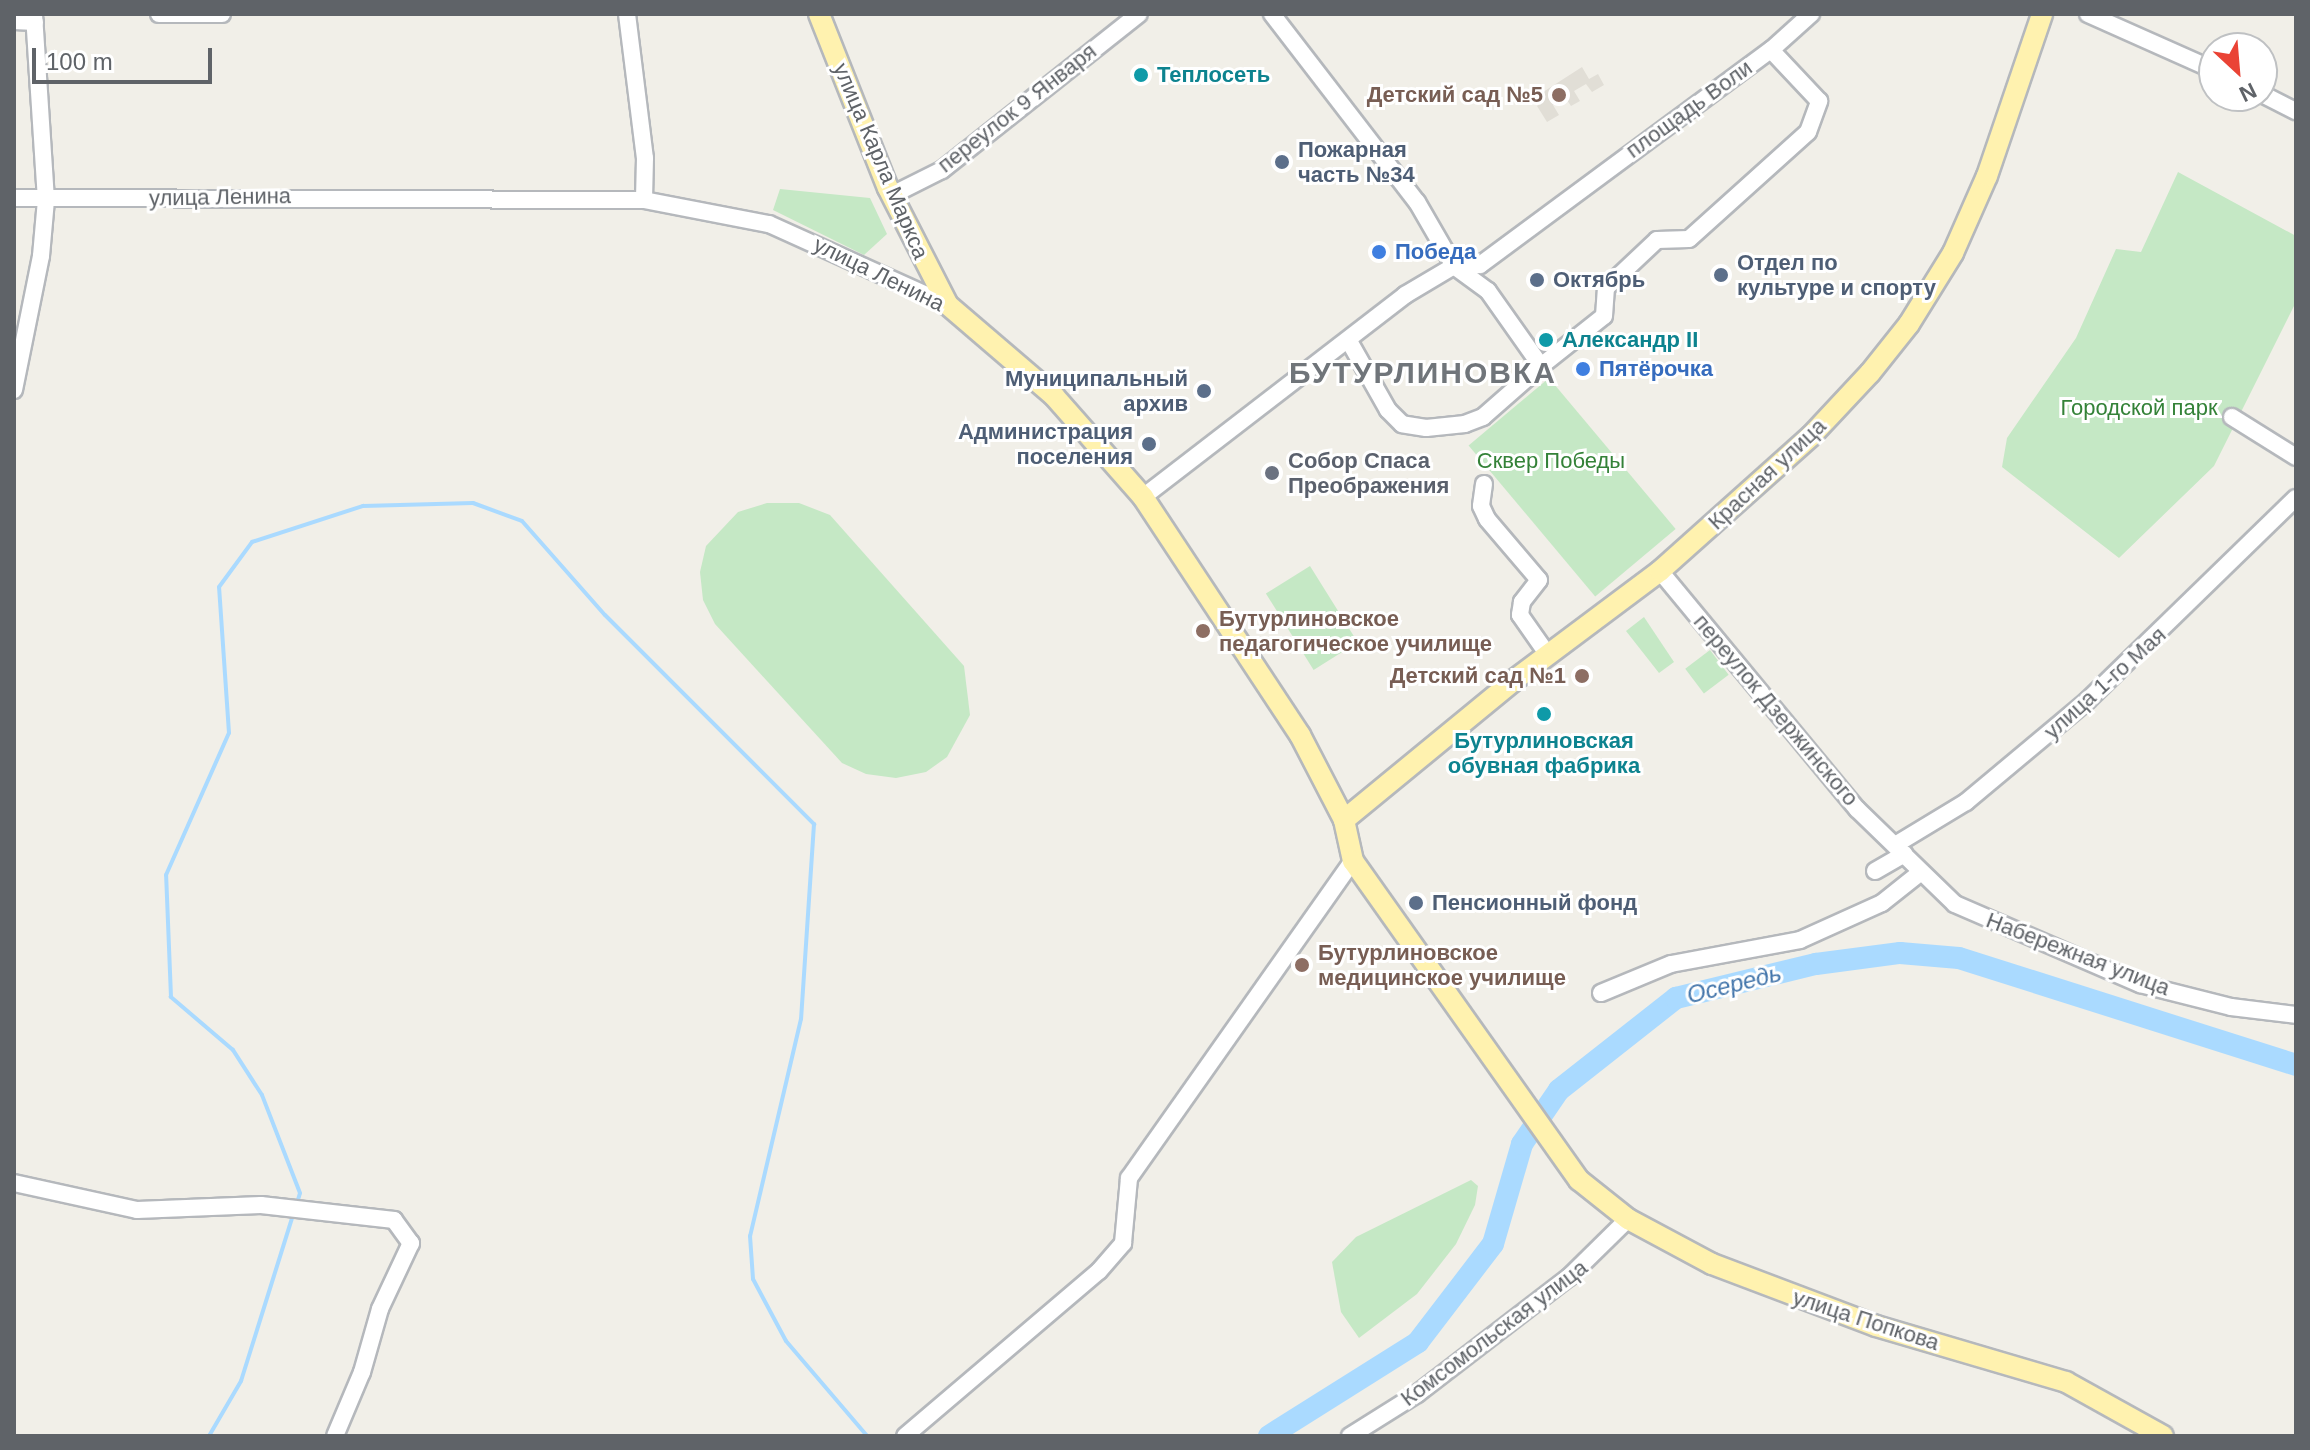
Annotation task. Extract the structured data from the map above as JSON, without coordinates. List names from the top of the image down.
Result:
{
  "streets": {
    "main road": [
      "улица Карла Маркса",
      "улица Ленина",
      "Красная улица",
      "улица Попкова"
    ],
    "street": [
      "переулок 9 Января",
      "площадь Воли",
      "улица 1-го Мая",
      "переулок Дзержинского",
      "Набережная улица",
      "Комсомольская улица"
    ]
  },
  "crossings": [
    ["переулок 9 Января", "улица Карла Маркса"],
    ["площадь Воли", "улица Ленина"],
    ["улица Карла Маркса", "улица Ленина"],
    ["улица Ленина", "Красная улица"],
    ["улица Ленина", "улица Попкова"],
    ["Красная улица", "переулок Дзержинского"],
    ["улица 1-го Мая", "переулок Дзержинского"],
    ["улица 1-го Мая", "Набережная улица"],
    ["переулок Дзержинского", "Набережная улица"],
    ["улица Попкова", "Комсомольская улица"]
  ],
  "districts": ["БУТУРЛИНОВКА"],
  "water": ["Осередь"],
  "parks": ["Городской парк", "Сквер Победы"],
  "places": [
    "Теплосеть",
    "Детский сад №5",
    "Пожарная часть №34",
    "Победа",
    "Отдел по культуре и спорту",
    "Октябрь",
    "Александр II",
    "Пятёрочка",
    "Муниципальный архив",
    "Администрация поселения",
    "Собор Спаса Преображения",
    "Бутурлиновское педагогическое училище",
    "Детский сад №1",
    "Бутурлиновская обувная фабрика",
    "Пенсионный фонд",
    "Бутурлиновское медицинское училище"
  ],
  "scale_bar": "100 m",
  "north": "bottom right"
}
